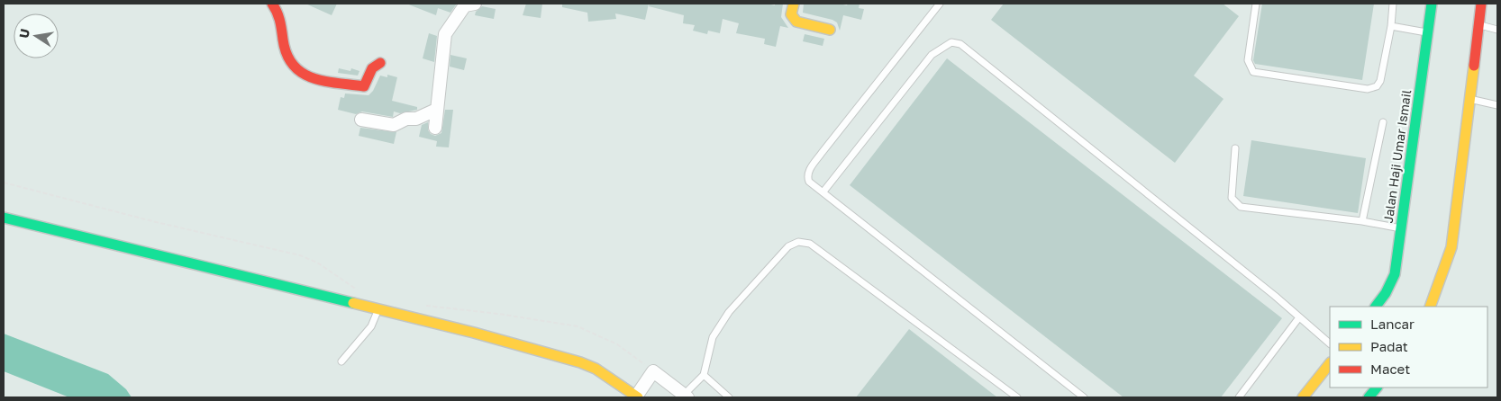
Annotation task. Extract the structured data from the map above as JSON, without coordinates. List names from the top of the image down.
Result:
{
  "streets": {
    "street": ["Jalan Haji Umar Ismail"]
  },
  "legend": ["Lancar", "Padat", "Macet"],
  "north": "left"
}
